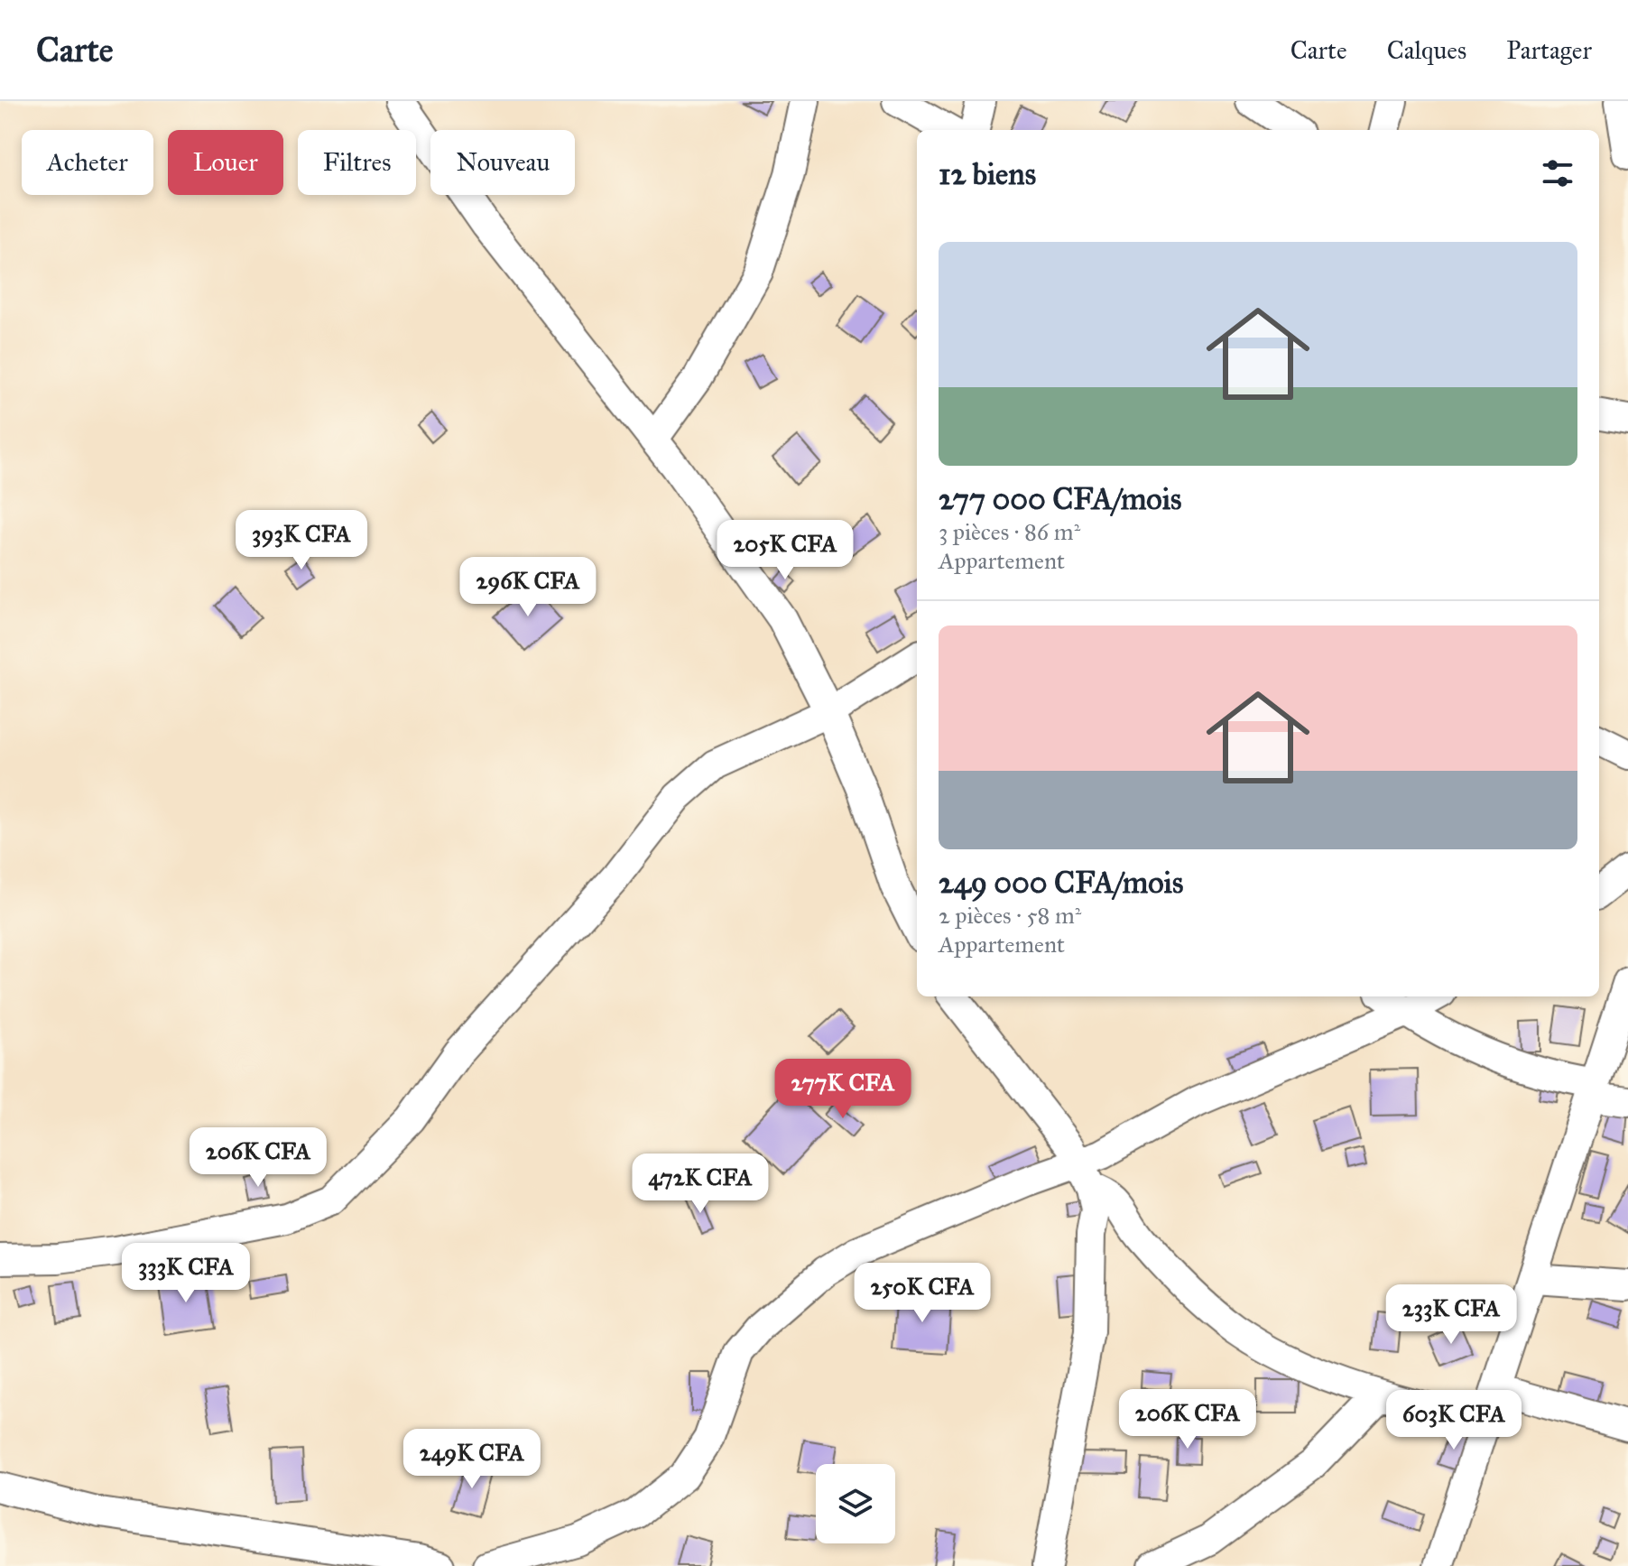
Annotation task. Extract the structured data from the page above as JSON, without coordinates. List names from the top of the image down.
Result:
{
  "page": {
    "header": "Carte",
    "nav": ["Carte", "Calques", "Partager"],
    "chip": [
      "Acheter",
      "Louer",
      "Filtres",
      "Nouveau"
    ],
    "heading": "12 biens",
    "list": [
      {
        "name": "277 000 CFA/mois",
        "note": "3 pièces · 86 m² · Appartement"
      },
      {
        "name": "249 000 CFA/mois",
        "note": "2 pièces · 58 m² · Appartement"
      }
    ],
    "price": [
      "393K CFA",
      "205K CFA",
      "296K CFA",
      "277K CFA",
      "206K CFA",
      "472K CFA",
      "333K CFA",
      "250K CFA",
      "233K CFA",
      "206K CFA",
      "603K CFA",
      "249K CFA"
    ]
  }
}
